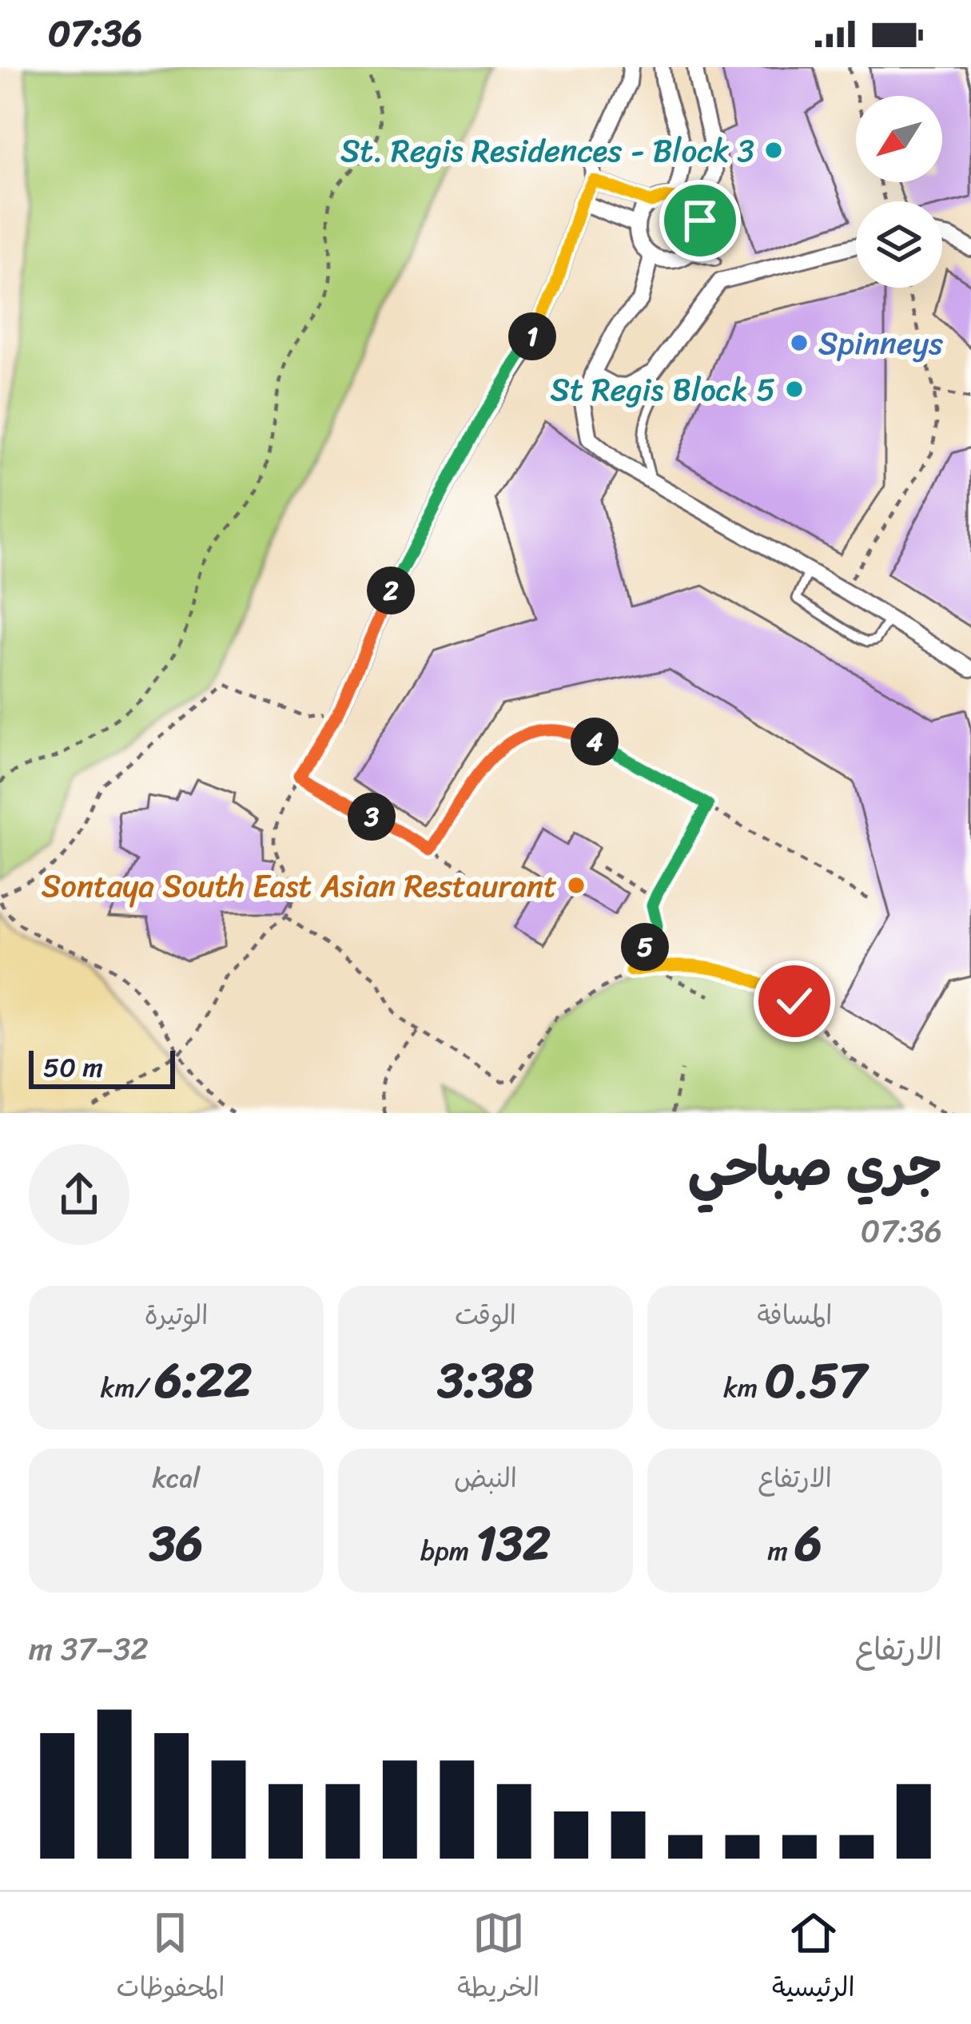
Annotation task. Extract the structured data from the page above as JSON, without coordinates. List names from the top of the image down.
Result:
{
  "places": [
    "St. Regis Residences - Block 3",
    "Spinneys",
    "St Regis Block 5",
    "Sontaya South East Asian Restaurant"
  ],
  "scale_bar": "50 m",
  "north": "bottom left",
  "page": {
    "status": "07:36",
    "pins": [
      "1",
      "2",
      "4",
      "3",
      "5"
    ],
    "scale": "50 m",
    "heading": ["جري صباحي", "07:36"],
    "stats": [
      ["المسافة", "0.57 km"],
      ["الوقت", "3:38"],
      ["الوتيرة", "6:22 /km"],
      ["الارتفاع", "6 m"],
      ["النبض", "132 bpm"],
      ["kcal", "36"]
    ],
    "chart": ["الارتفاع", "32–37 m"],
    "tabs": ["الرئيسية", "الخريطة", "المحفوظات"]
  }
}
